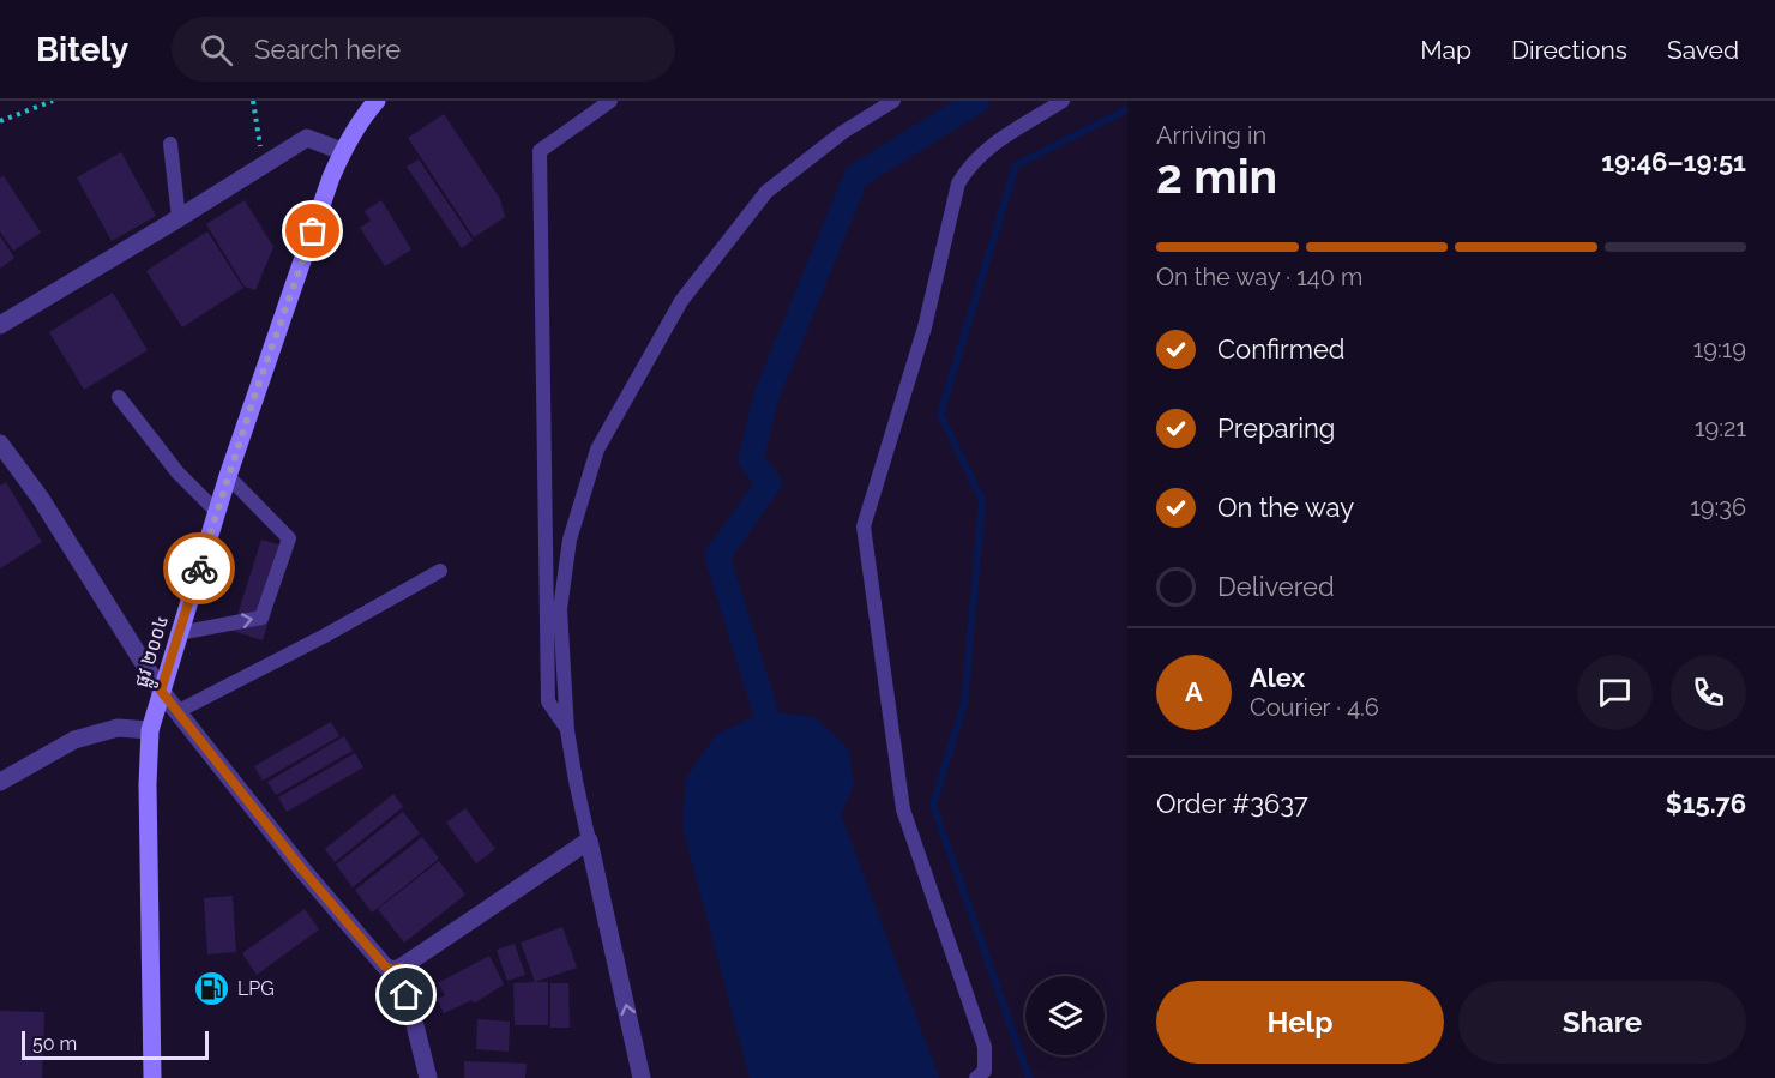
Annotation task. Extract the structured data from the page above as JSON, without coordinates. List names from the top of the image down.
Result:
{
  "streets": {
    "main road": ["ផ្លូវ ២០០៤"]
  },
  "places": {
    "fuel station": ["LPG"]
  },
  "scale_bar": "50 m",
  "page": {
    "header": "Bitely",
    "search": "Search here",
    "nav": ["Map", "Directions", "Saved"],
    "heading": ["2 min", "Arriving in", "19:46–19:51"],
    "panel": [
      "Alex",
      "Courier · 4.6",
      "Order #3637",
      "$15.76"
    ],
    "bar": "On the way · 140 m",
    "list": [
      ["Confirmed", "19:19"],
      ["Preparing", "19:21"],
      ["On the way", "19:36"],
      "Delivered"
    ],
    "round": "A",
    "buttons": ["Help", "Share"],
    "scale": "50 m"
  }
}
